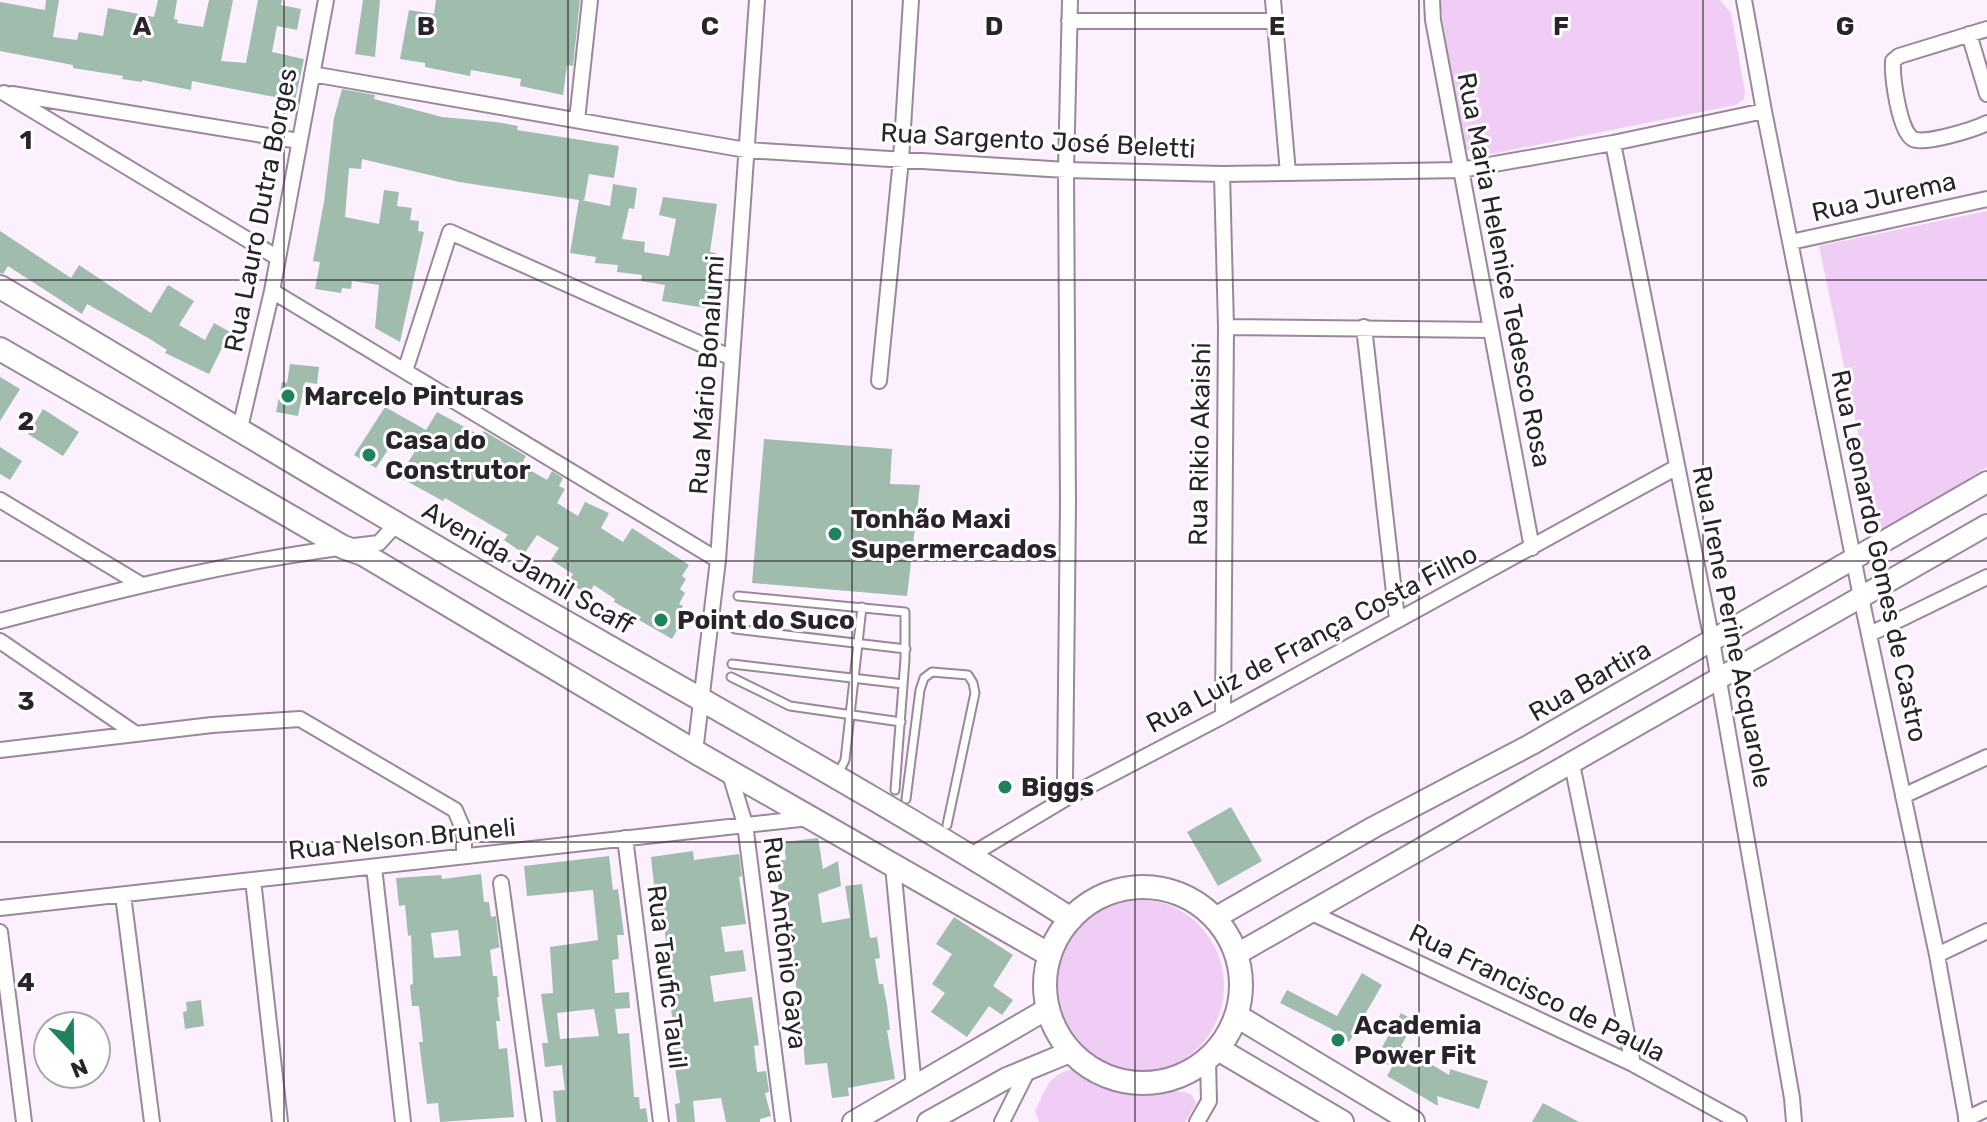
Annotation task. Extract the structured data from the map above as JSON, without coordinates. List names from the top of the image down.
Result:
{
  "streets": {
    "main road": ["Avenida Jamil Scaff"],
    "street": [
      "Rua Sargento José Beletti",
      "Rua Jurema",
      "Rua Lauro Dutra Borges",
      "Rua Maria Helenice Tedesco Rosa",
      "Rua Mário Bonalumi",
      "Rua Rikio Akaishi",
      "Rua Leonardo Gomes de Castro",
      "Rua Irene Perine Acquarole",
      "Rua Luiz de França Costa Filho",
      "Rua Bartira",
      "Rua Nelson Bruneli",
      "Rua Antônio Gaya",
      "Rua Taufic Tauil",
      "Rua Francisco de Paula"
    ]
  },
  "crossings": [
    ["Rua Sargento José Beletti", "Rua Lauro Dutra Borges"],
    ["Rua Sargento José Beletti", "Rua Maria Helenice Tedesco Rosa"],
    ["Rua Sargento José Beletti", "Rua Mário Bonalumi"],
    ["Rua Sargento José Beletti", "Rua Rikio Akaishi"],
    ["Rua Sargento José Beletti", "Rua Leonardo Gomes de Castro"],
    ["Rua Sargento José Beletti", "Rua Irene Perine Acquarole"],
    ["Rua Jurema", "Rua Leonardo Gomes de Castro"],
    ["Rua Lauro Dutra Borges", "Avenida Jamil Scaff"],
    ["Rua Maria Helenice Tedesco Rosa", "Rua Luiz de França Costa Filho"],
    ["Rua Mário Bonalumi", "Avenida Jamil Scaff"],
    ["Rua Rikio Akaishi", "Rua Luiz de França Costa Filho"],
    ["Rua Leonardo Gomes de Castro", "Rua Bartira"],
    ["Avenida Jamil Scaff", "Rua Luiz de França Costa Filho"],
    ["Avenida Jamil Scaff", "Rua Bartira"],
    ["Rua Irene Perine Acquarole", "Rua Luiz de França Costa Filho"],
    ["Rua Irene Perine Acquarole", "Rua Bartira"],
    ["Rua Nelson Bruneli", "Rua Antônio Gaya"],
    ["Rua Nelson Bruneli", "Rua Taufic Tauil"]
  ],
  "places": [
    "Marcelo Pinturas",
    "Casa do Construtor",
    "Tonhão Maxi Supermercados",
    "Point do Suco",
    "Biggs",
    "Academia Power Fit"
  ],
  "north": "bottom",
  "grid": {
    "columns": [
      "A",
      "B",
      "C",
      "D",
      "E",
      "F",
      "G"
    ],
    "rows": [
      "1",
      "2",
      "3",
      "4"
    ]
  }
}
